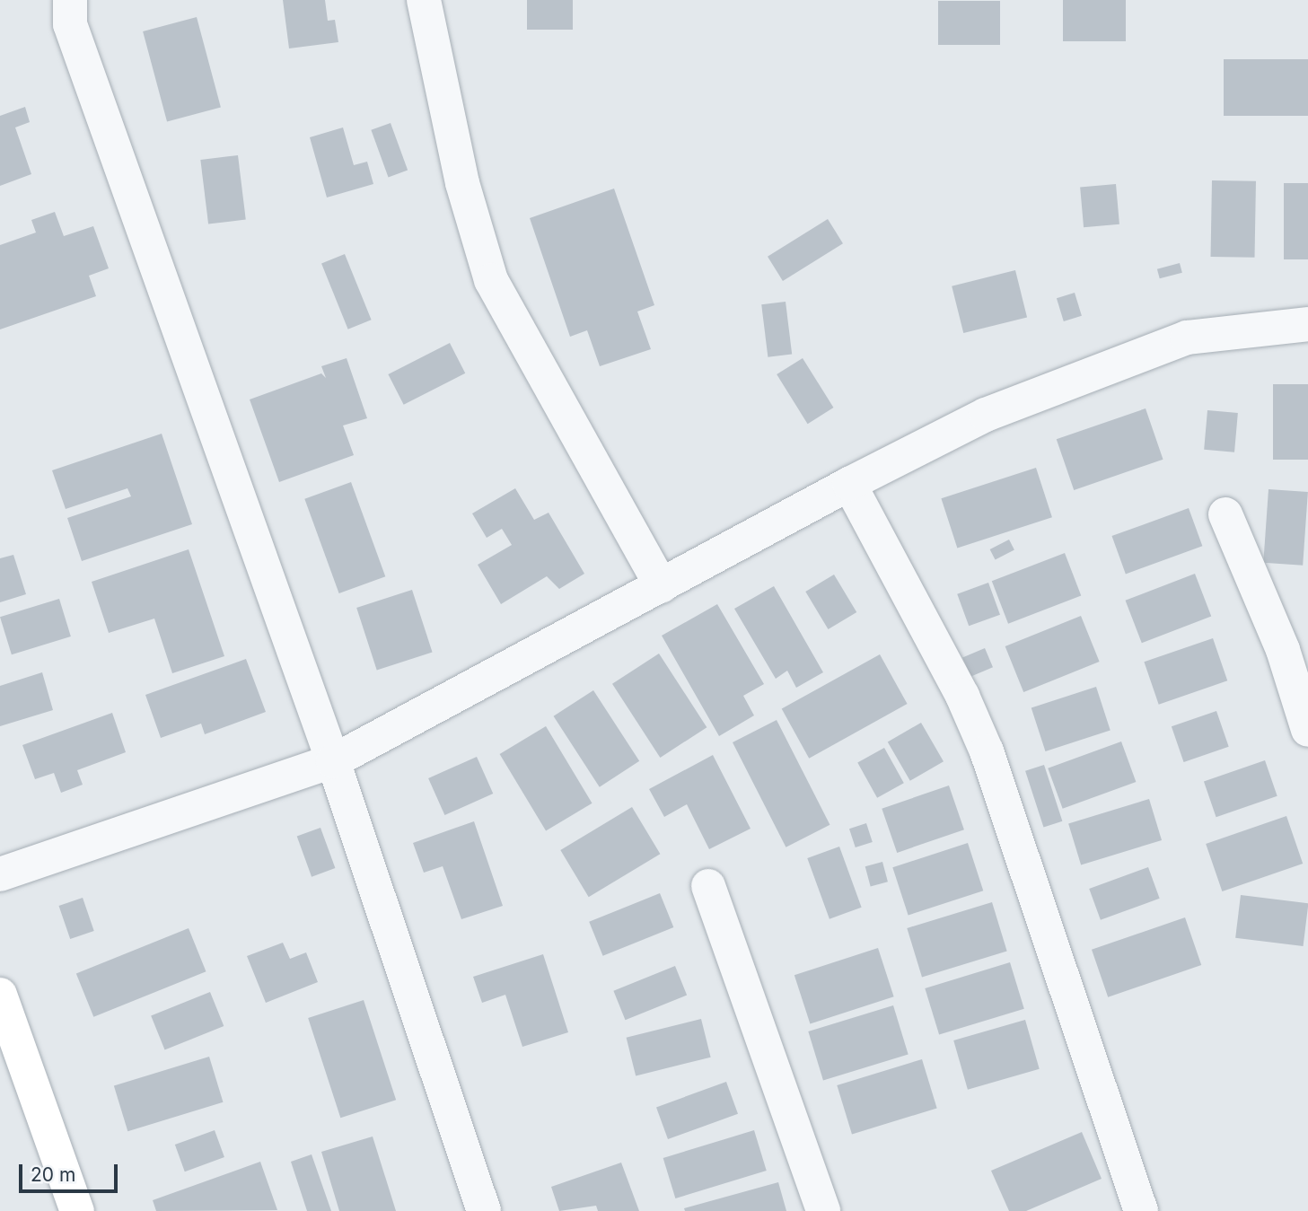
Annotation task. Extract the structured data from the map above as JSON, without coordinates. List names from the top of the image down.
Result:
{
  "scale_bar": "20 m"
}
